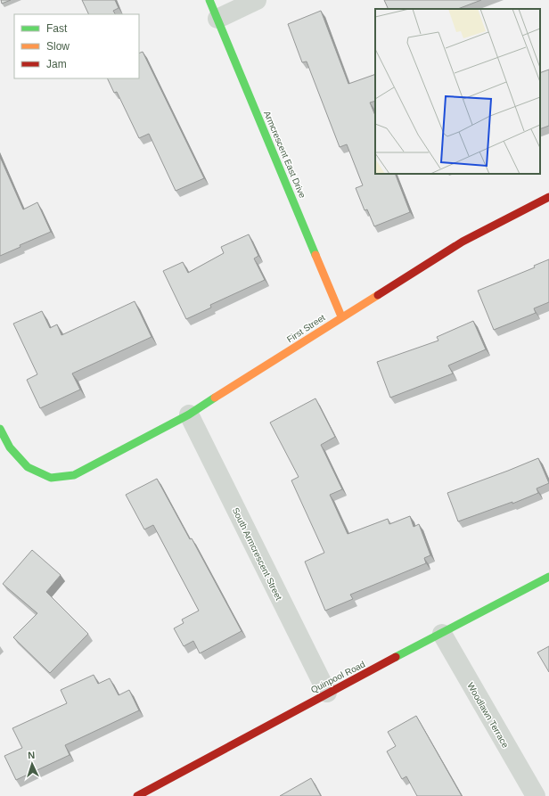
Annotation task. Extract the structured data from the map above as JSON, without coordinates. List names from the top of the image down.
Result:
{
  "streets": {
    "street": [
      "Armcrescent East Drive",
      "First Street",
      "South Armcrescent Street",
      "Quinpool Road",
      "Woodlawn Terrace"
    ]
  },
  "crossings": [
    ["Armcrescent East Drive", "First Street"],
    ["First Street", "South Armcrescent Street"],
    ["South Armcrescent Street", "Quinpool Road"],
    ["Quinpool Road", "Woodlawn Terrace"]
  ],
  "legend": ["Fast", "Slow", "Jam"],
  "north": "top"
}
